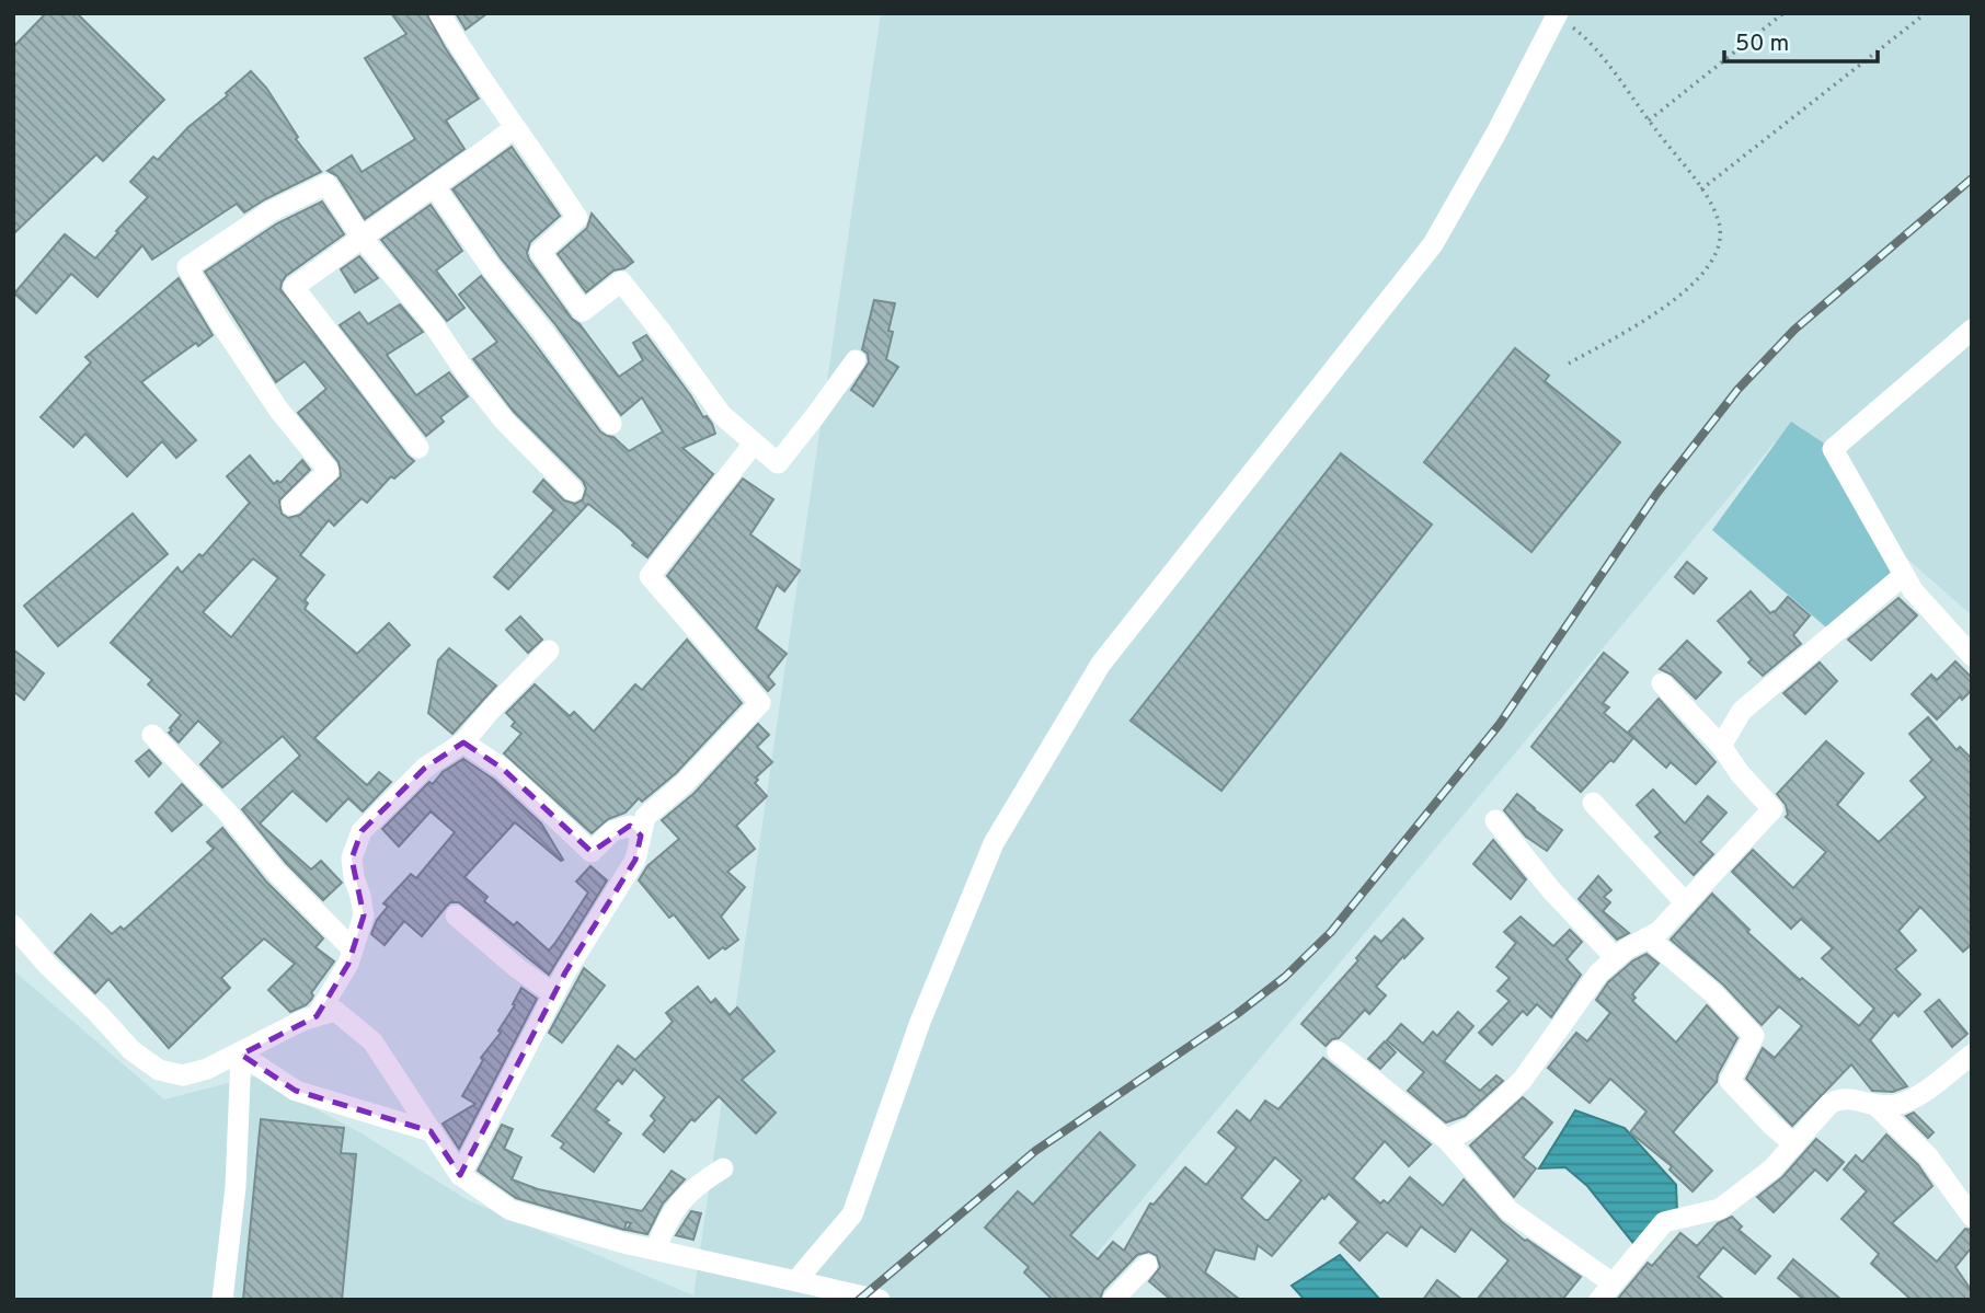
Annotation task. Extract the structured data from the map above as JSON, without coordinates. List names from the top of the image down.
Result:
{
  "scale_bar": "50 m"
}
